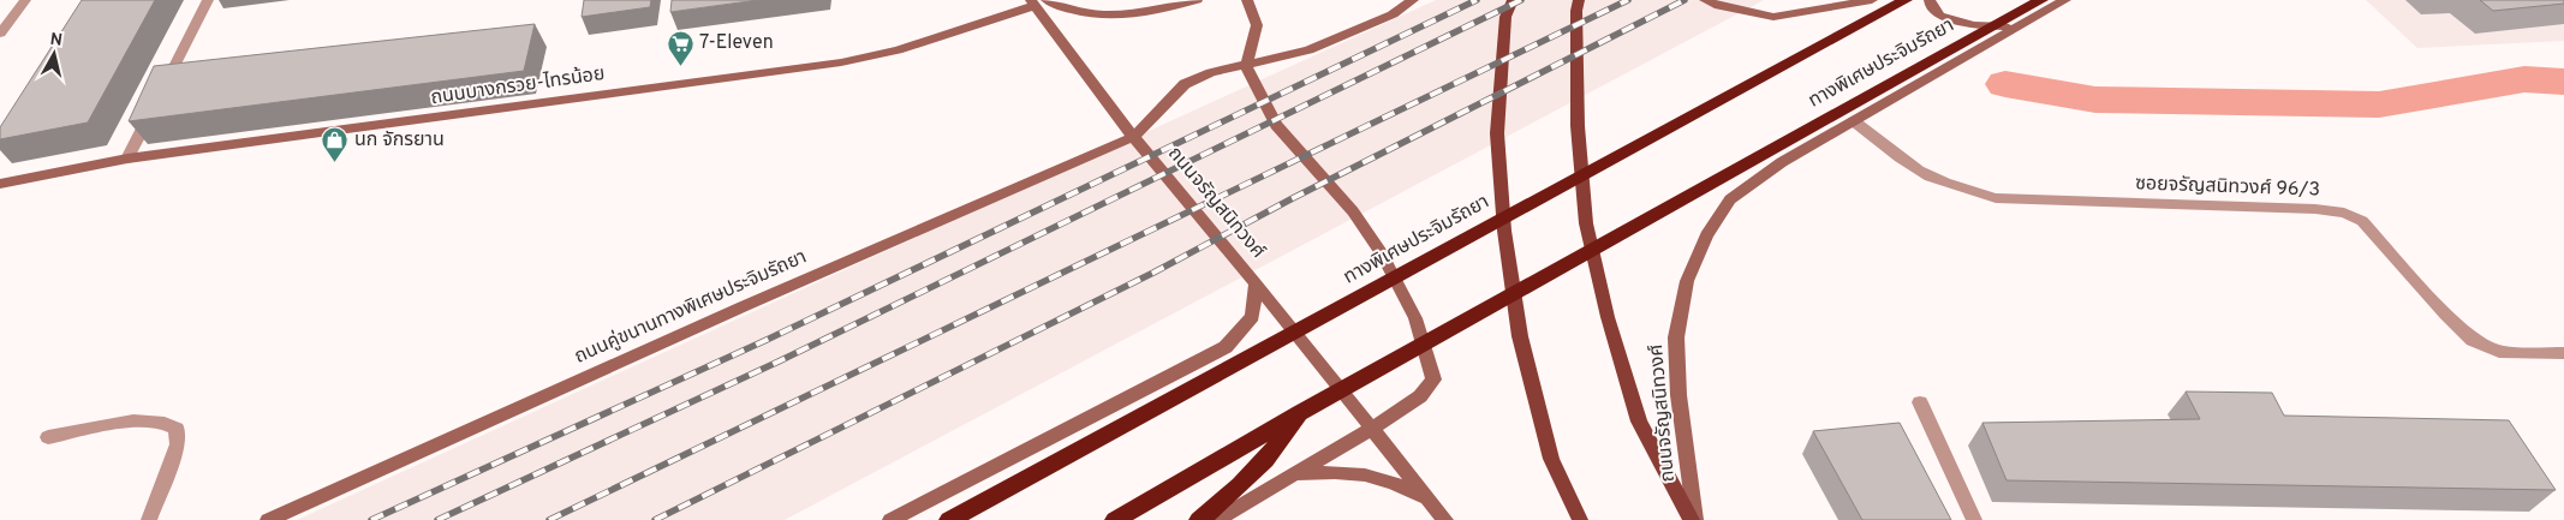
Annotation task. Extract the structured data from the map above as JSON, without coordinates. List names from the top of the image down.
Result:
{
  "streets": {
    "highway": ["ทางพิเศษประจิมรัถยา"],
    "main road": ["ถนนบางกรวย-ไทรน้อย", "ถนนจรัญสนิทวงศ์", "ถนนคู่ขนานทางพิเศษประจิมรัถยา"],
    "street": ["ซอยจรัญสนิทวงศ์ 96/3"]
  },
  "crossings": [
    ["ถนนบางกรวย-ไทรน้อย", "ถนนจรัญสนิทวงศ์"],
    ["ซอยจรัญสนิทวงศ์ 96/3", "ถนนจรัญสนิทวงศ์"],
    ["ถนนจรัญสนิทวงศ์", "ถนนคู่ขนานทางพิเศษประจิมรัถยา"]
  ],
  "places": {
    "supermarket": ["7-Eleven"],
    "shop": ["นก จักรยาน"]
  },
  "north": "top"
}
